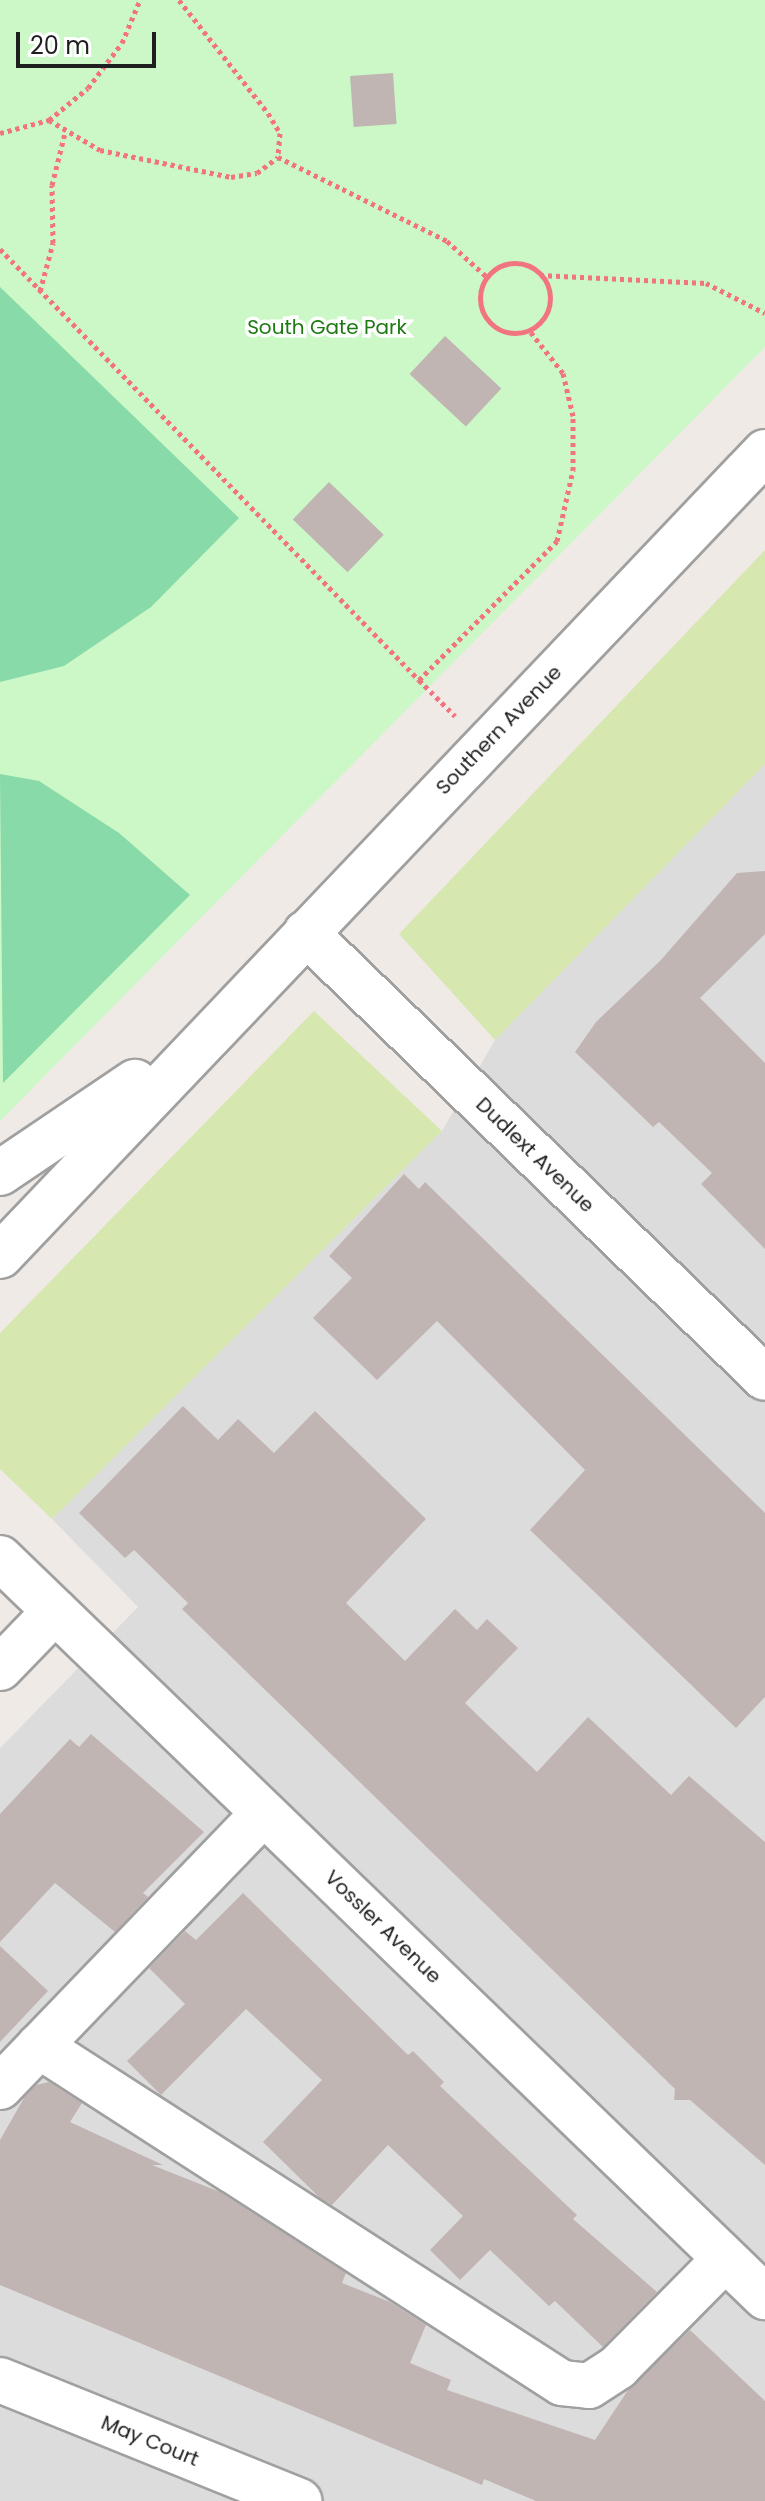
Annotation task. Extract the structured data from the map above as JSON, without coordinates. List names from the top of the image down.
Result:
{
  "streets": {
    "street": [
      "Southern Avenue",
      "Dudlext Avenue",
      "Vossler Avenue",
      "May Court"
    ]
  },
  "crossings": [
    ["Southern Avenue", "Dudlext Avenue"]
  ],
  "parks": ["South Gate Park"],
  "scale_bar": "20 m"
}
